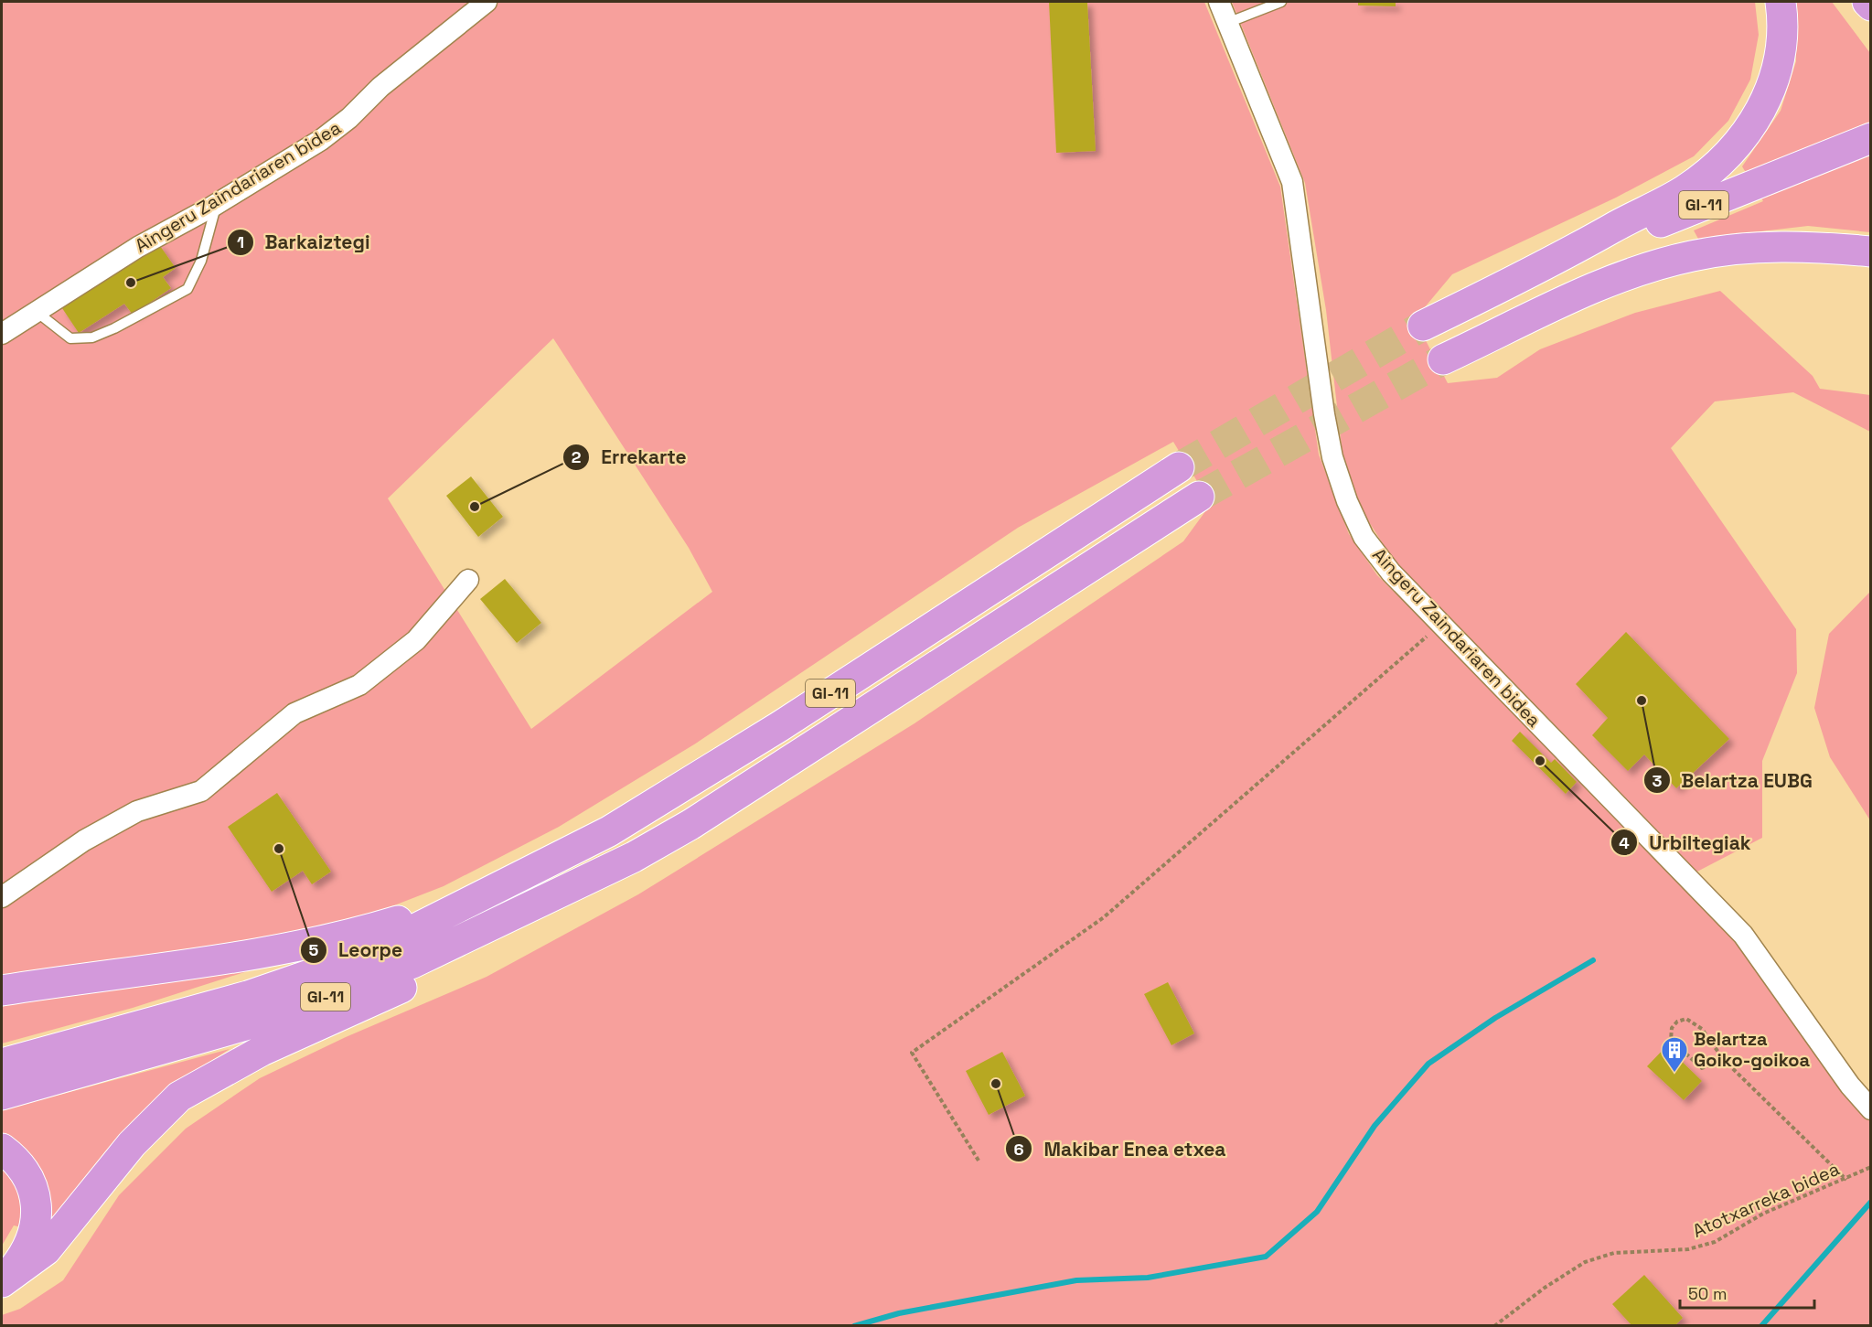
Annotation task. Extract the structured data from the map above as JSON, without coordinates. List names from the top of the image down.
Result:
{
  "streets": {
    "highway": ["GI-11"],
    "street": ["Aingeru Zaindariaren bidea"],
    "path": ["Atotxarreka bidea"]
  },
  "places": {
    "other": [
      "Barkaiztegi",
      "Errekarte",
      "Belartza EUBG",
      "Urbiltegiak",
      "Leorpe",
      "Makibar Enea etxea"
    ],
    "building": ["Belartza Goiko-goikoa"]
  },
  "scale_bar": "50 m"
}
